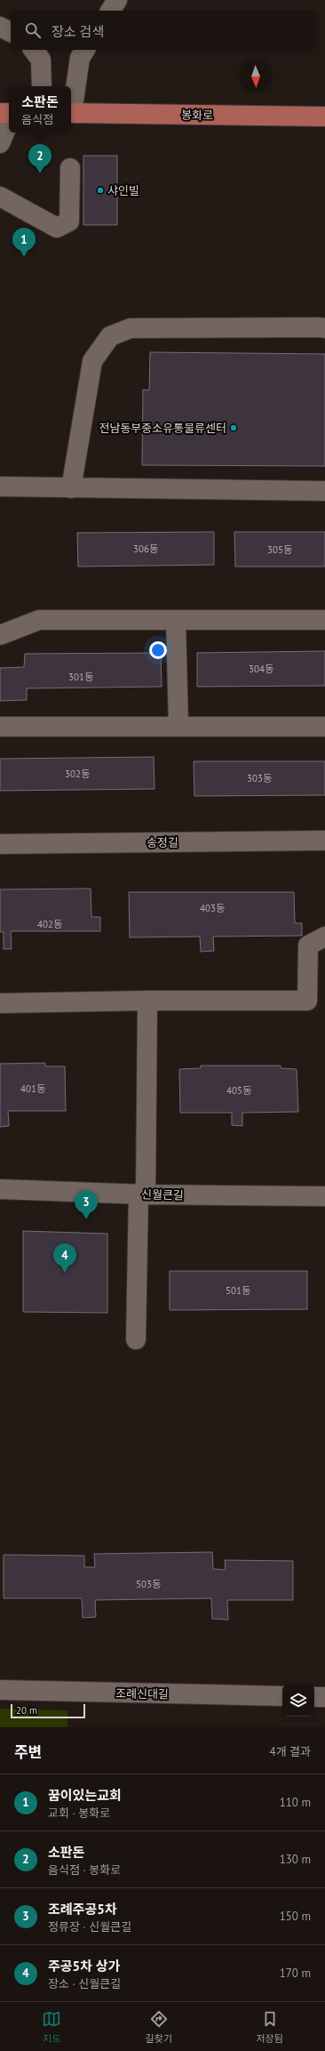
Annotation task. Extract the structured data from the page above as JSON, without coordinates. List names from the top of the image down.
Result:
{
  "streets": {
    "main road": ["봉화로"],
    "street": ["송정길", "신월큰길", "조례신대길"]
  },
  "places": ["샤인빌", "전남동부중소유통물류센터"],
  "house_numbers": [
    "306동",
    "305동",
    "304동",
    "301동",
    "302동",
    "303동",
    "403동",
    "402동",
    "401동",
    "405동",
    "501동",
    "503동"
  ],
  "scale_bar": "20 m",
  "north": "bottom",
  "page": {
    "search": "장소 검색",
    "popup": ["소판돈", "음식점"],
    "pins": [
      "2",
      "1",
      "3",
      "4"
    ],
    "scale": "20 m",
    "heading": ["주변", "4개 결과"],
    "list": [
      {
        "mark": "1",
        "name": "꿈이있는교회",
        "note": "교회 · 봉화로",
        "value": "110 m"
      },
      {
        "mark": "2",
        "name": "소판돈",
        "note": "음식점 · 봉화로",
        "value": "130 m"
      },
      {
        "mark": "3",
        "name": "조례주공5차",
        "note": "정류장 · 신월큰길",
        "value": "150 m"
      },
      {
        "mark": "4",
        "name": "주공5차 상가",
        "note": "장소 · 신월큰길",
        "value": "170 m"
      }
    ],
    "nav": ["지도", "길찾기", "저장됨"]
  }
}
